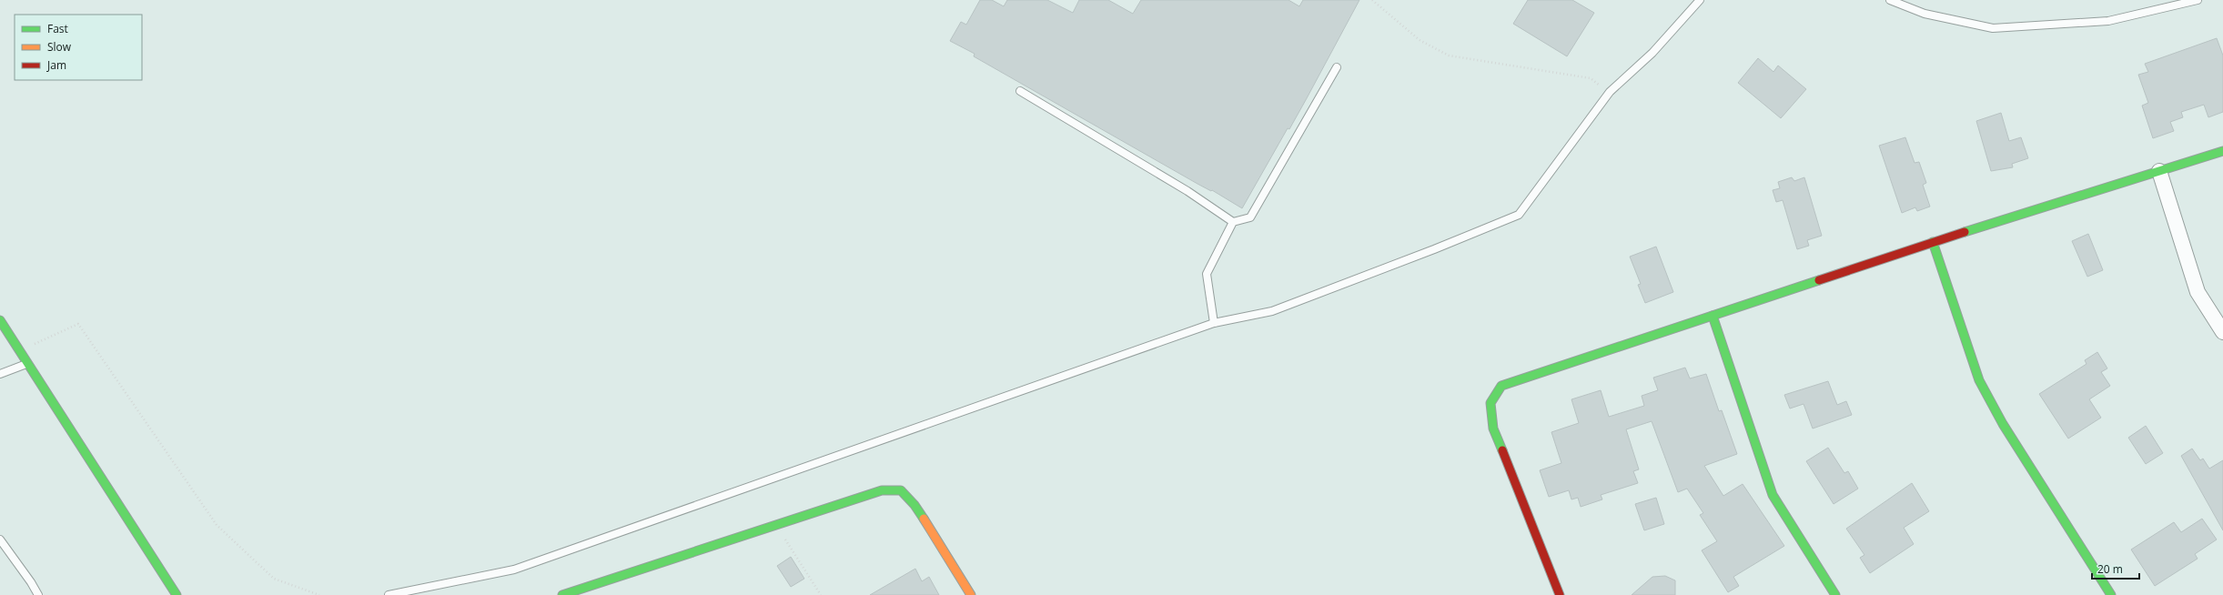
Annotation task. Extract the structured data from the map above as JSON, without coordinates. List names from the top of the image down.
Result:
{
  "legend": ["Fast", "Slow", "Jam"],
  "scale_bar": "20 m"
}
